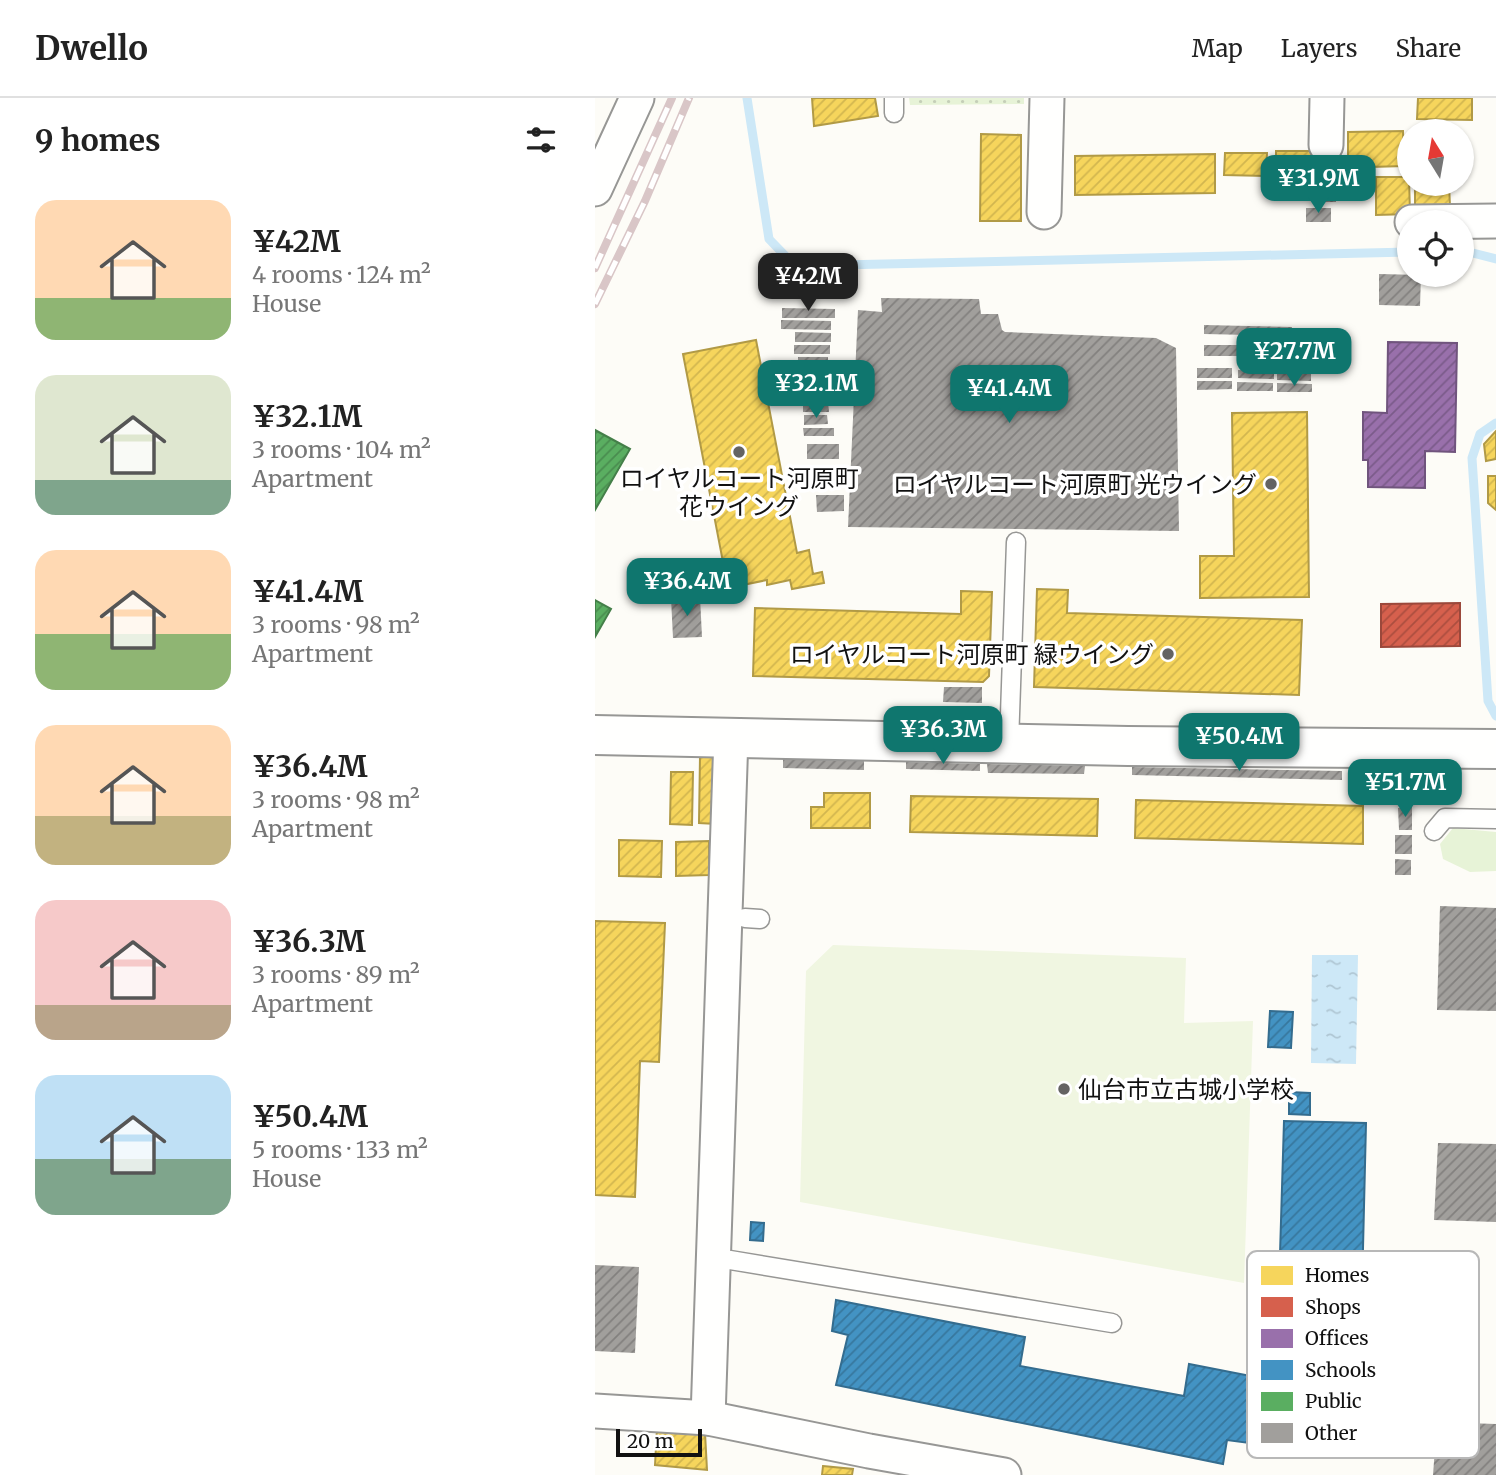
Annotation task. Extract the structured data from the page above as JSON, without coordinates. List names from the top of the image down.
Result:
{
  "places": [
    "ロイヤルコート河原町 花ウイング",
    "ロイヤルコート河原町 光ウイング",
    "ロイヤルコート河原町 緑ウイング",
    "仙台市立古城小学校"
  ],
  "legend": [
    "Homes",
    "Shops",
    "Offices",
    "Schools",
    "Public",
    "Other"
  ],
  "scale_bar": "20 m",
  "north": "top",
  "page": {
    "header": "Dwello",
    "nav": ["Map", "Layers", "Share"],
    "heading": "9 homes",
    "price": [
      "¥31.9M",
      "¥42M",
      "¥27.7M",
      "¥32.1M",
      "¥41.4M",
      "¥36.4M",
      "¥36.3M",
      "¥50.4M",
      "¥51.7M"
    ],
    "list": [
      {
        "name": "¥42M",
        "note": "4 rooms · 124 m² · House"
      },
      {
        "name": "¥32.1M",
        "note": "3 rooms · 104 m² · Apartment"
      },
      {
        "name": "¥41.4M",
        "note": "3 rooms · 98 m² · Apartment"
      },
      {
        "name": "¥36.4M",
        "note": "3 rooms · 98 m² · Apartment"
      },
      {
        "name": "¥36.3M",
        "note": "3 rooms · 89 m² · Apartment"
      },
      {
        "name": "¥50.4M",
        "note": "5 rooms · 133 m² · House"
      }
    ],
    "scale": "20 m"
  }
}
